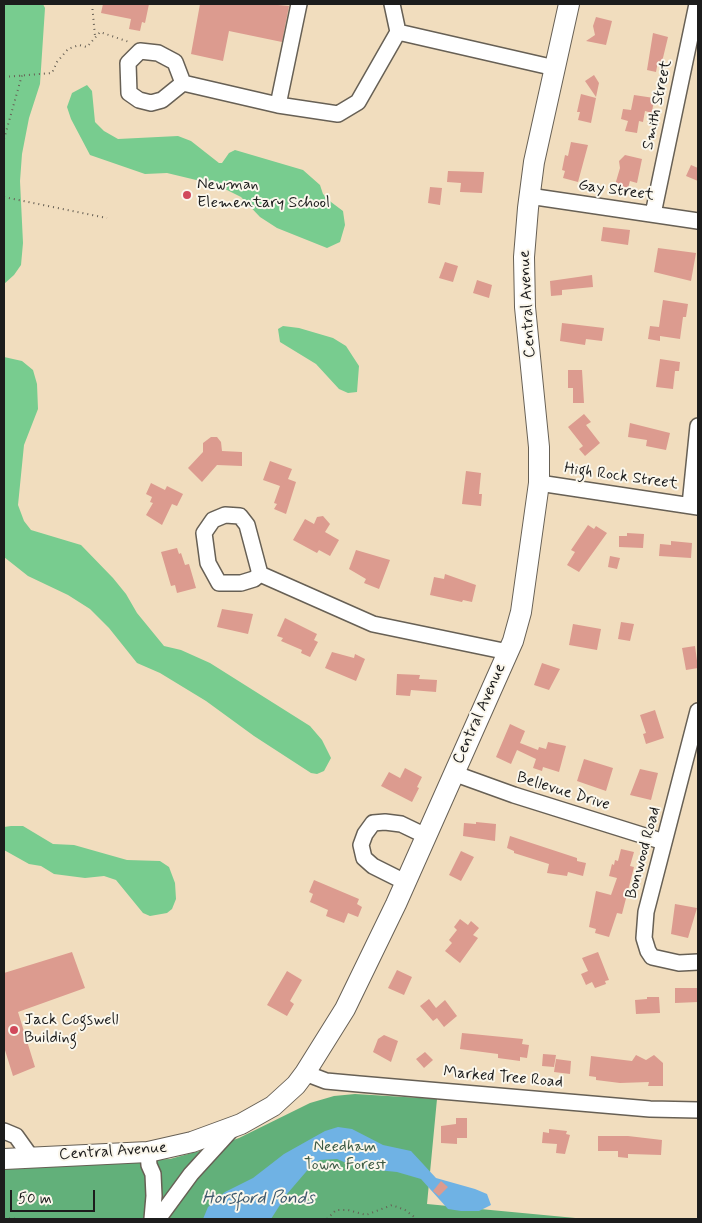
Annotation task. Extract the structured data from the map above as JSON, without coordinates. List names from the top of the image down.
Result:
{
  "streets": {
    "main road": ["Central Avenue"],
    "street": [
      "Smith Street",
      "Gay Street",
      "High Rock Street",
      "Bellevue Drive",
      "Bonwood Road",
      "Marked Tree Road"
    ]
  },
  "crossings": [
    ["Smith Street", "Gay Street"],
    ["Gay Street", "Central Avenue"],
    ["Central Avenue", "High Rock Street"],
    ["Central Avenue", "Bellevue Drive"],
    ["Central Avenue", "Marked Tree Road"],
    ["Bellevue Drive", "Bonwood Road"]
  ],
  "water": ["Horsford Ponds"],
  "parks": ["Needham Town Forest"],
  "places": ["Newman Elementary School", "Jack Cogswell Building"],
  "scale_bar": "50 m"
}
